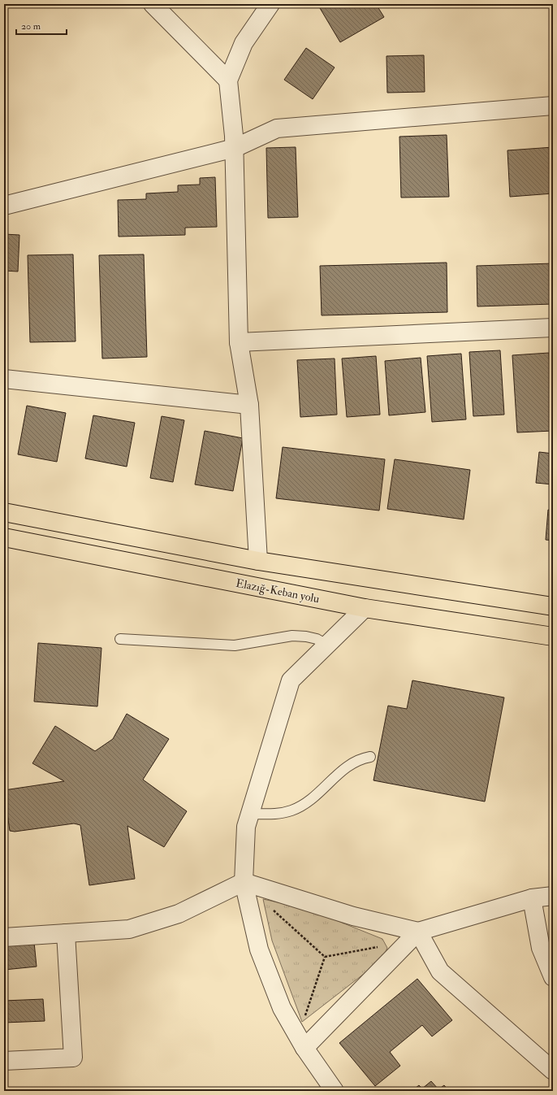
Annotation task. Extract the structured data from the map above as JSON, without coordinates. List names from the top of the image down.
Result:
{
  "streets": {
    "highway": ["Elazığ-Keban yolu"]
  },
  "scale_bar": "20 m"
}
